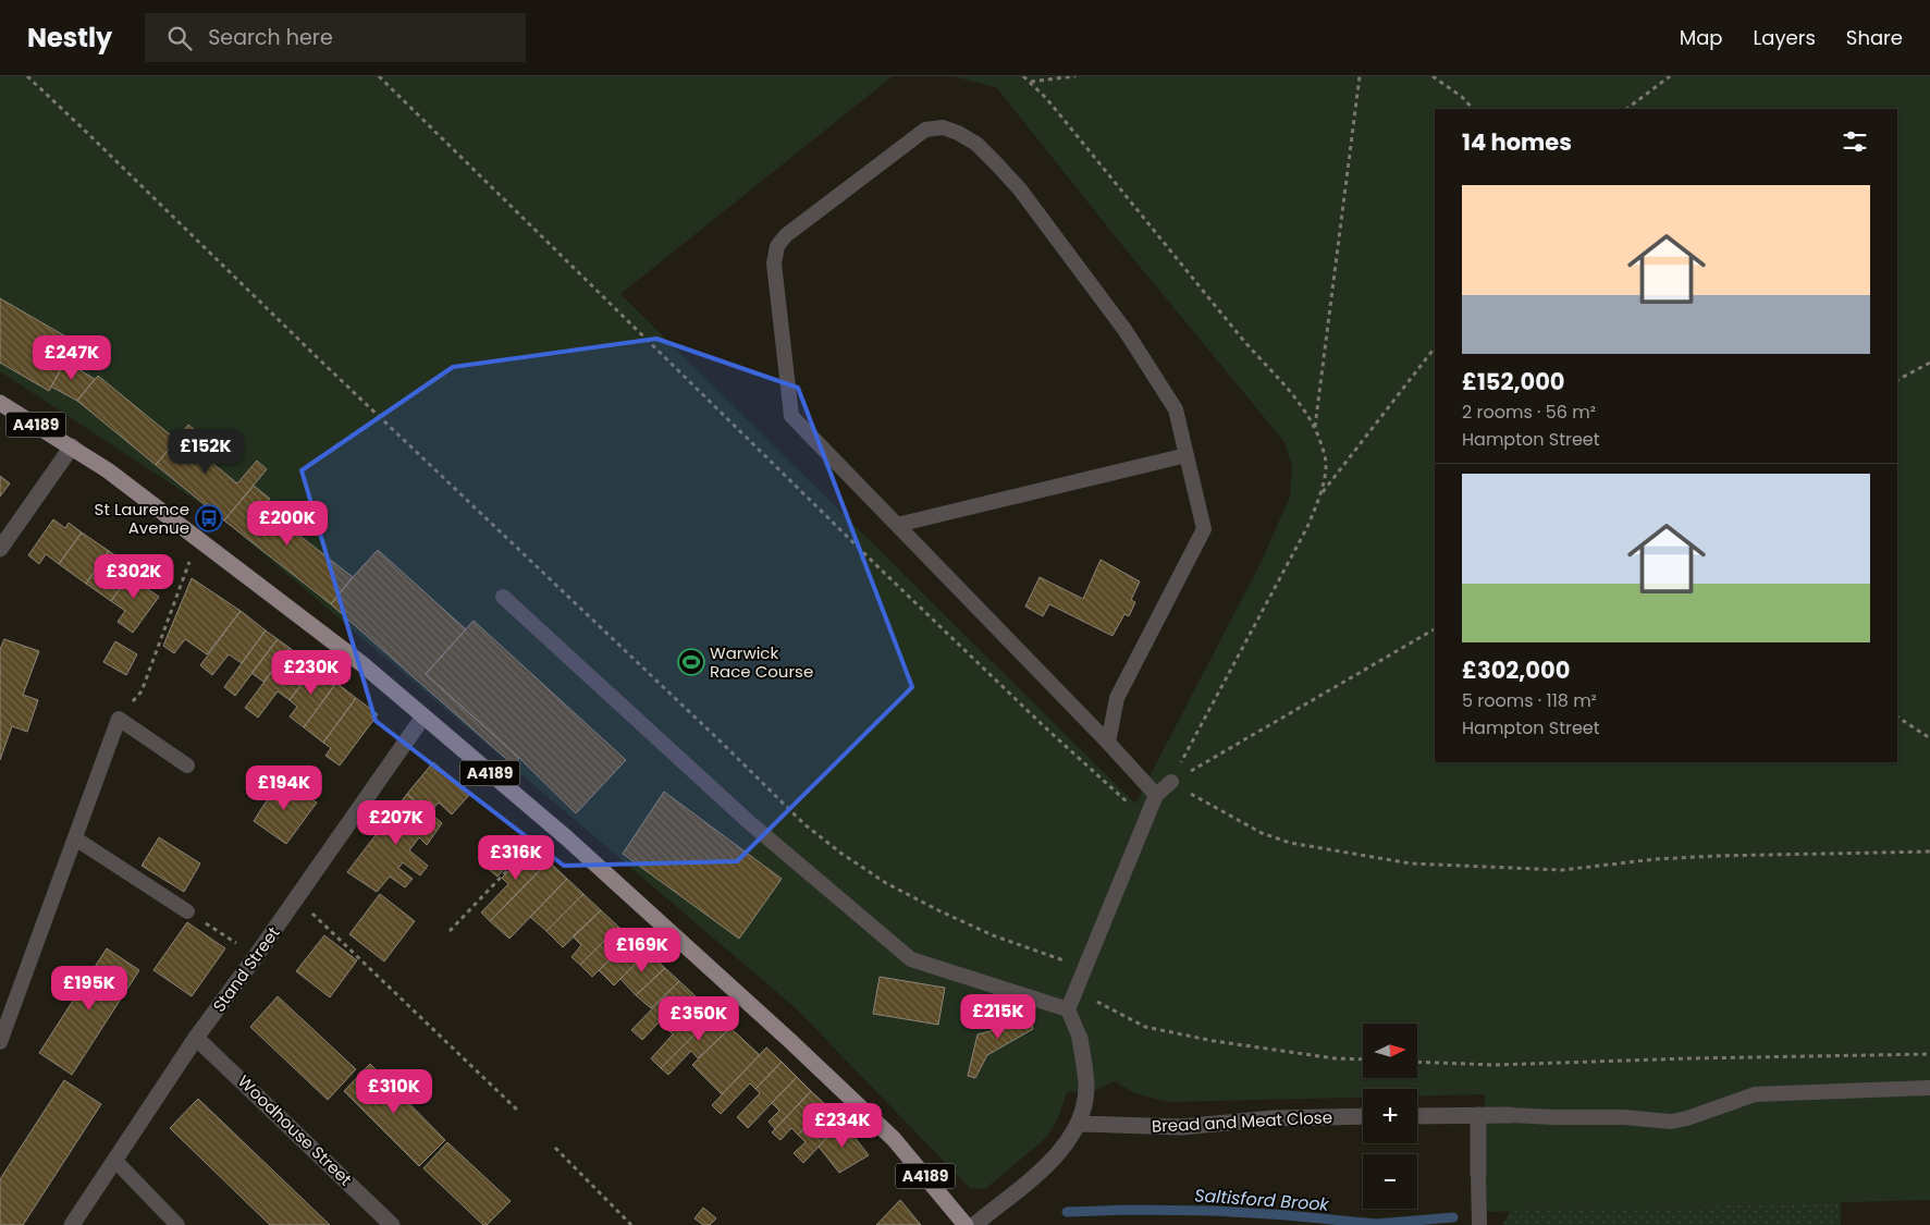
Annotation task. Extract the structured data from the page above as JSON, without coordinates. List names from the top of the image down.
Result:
{
  "streets": {
    "main road": ["A4189"],
    "street": ["Stand Street", "Bread and Meat Close", "Woodhouse Street"]
  },
  "crossings": [
    ["A4189", "Stand Street"],
    ["Stand Street", "Woodhouse Street"]
  ],
  "water": ["Saltisford Brook"],
  "places": {
    "bus stop": ["St Laurence Avenue"],
    "sports": ["Warwick Race Course"]
  },
  "north": "right",
  "page": {
    "header": "Nestly",
    "search": "Search here",
    "nav": ["Map", "Layers", "Share"],
    "heading": "14 homes",
    "list": [
      {
        "name": "£152,000",
        "note": "2 rooms · 56 m² · Hampton Street"
      },
      {
        "name": "£302,000",
        "note": "5 rooms · 118 m² · Hampton Street"
      }
    ],
    "price": [
      "£247K",
      "£152K",
      "£200K",
      "£302K",
      "£230K",
      "£194K",
      "£207K",
      "£316K",
      "£169K",
      "£195K",
      "£215K",
      "£350K",
      "£310K",
      "£234K"
    ],
    "map_buttons": ["+", "−"]
  }
}
